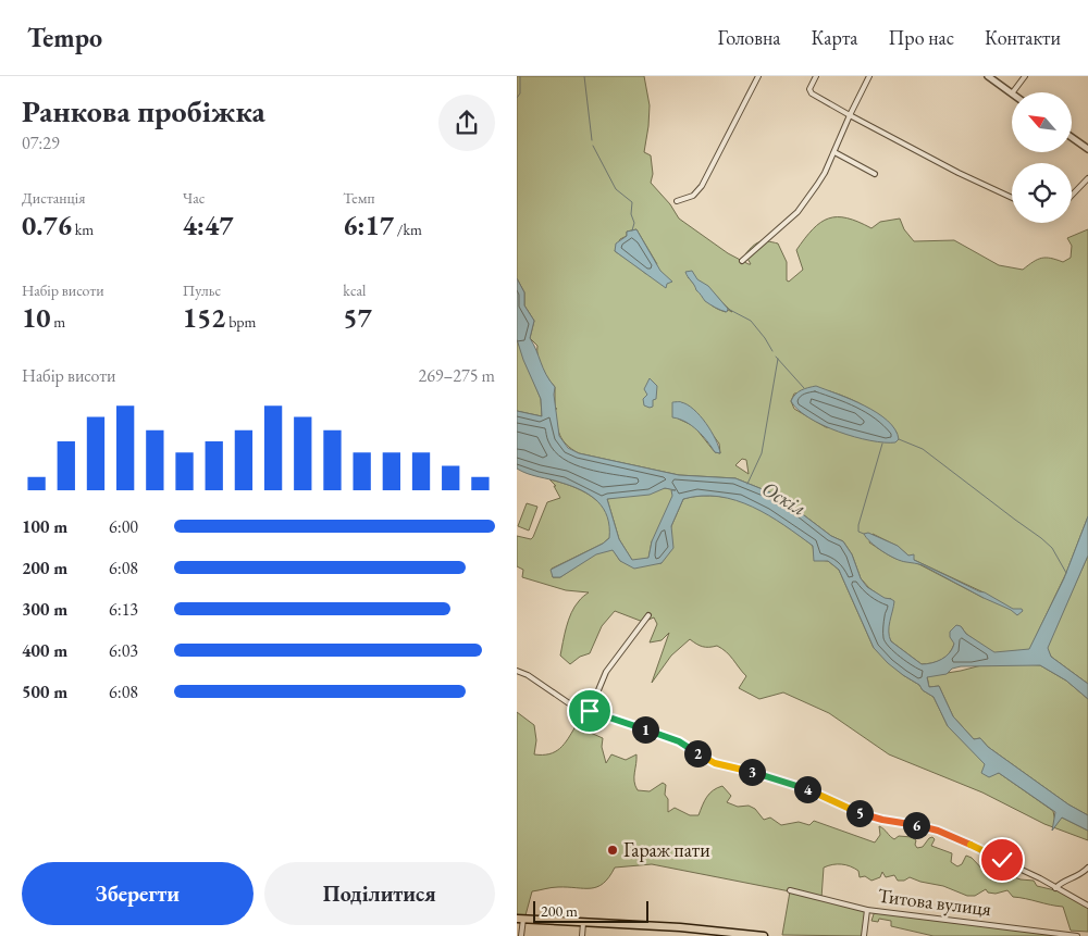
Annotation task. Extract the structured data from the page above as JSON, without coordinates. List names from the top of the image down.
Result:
{
  "streets": {
    "street": ["Титова вулиця"]
  },
  "water": ["Оскіл"],
  "places": ["Гараж пати"],
  "scale_bar": "200 m",
  "north": "top left",
  "page": {
    "header": "Tempo",
    "nav": [
      "Головна",
      "Карта",
      "Про нас",
      "Контакти"
    ],
    "heading": ["Ранкова пробіжка", "07:29"],
    "stats": [
      ["Дистанція", "0.76 km"],
      ["Час", "4:47"],
      ["Темп", "6:17 /km"],
      ["Набір висоти", "10 m"],
      ["Пульс", "152 bpm"],
      ["kcal", "57"]
    ],
    "chart": ["Набір висоти", "269–275 m"],
    "list": [
      {
        "name": "100 m",
        "note": "6:00"
      },
      {
        "name": "200 m",
        "note": "6:08"
      },
      {
        "name": "300 m",
        "note": "6:13"
      },
      {
        "name": "400 m",
        "note": "6:03"
      },
      {
        "name": "500 m",
        "note": "6:08"
      }
    ],
    "pins": [
      "1",
      "2",
      "3",
      "4",
      "5",
      "6"
    ],
    "buttons": ["Зберегти", "Поділитися"],
    "scale": "200 m"
  }
}
